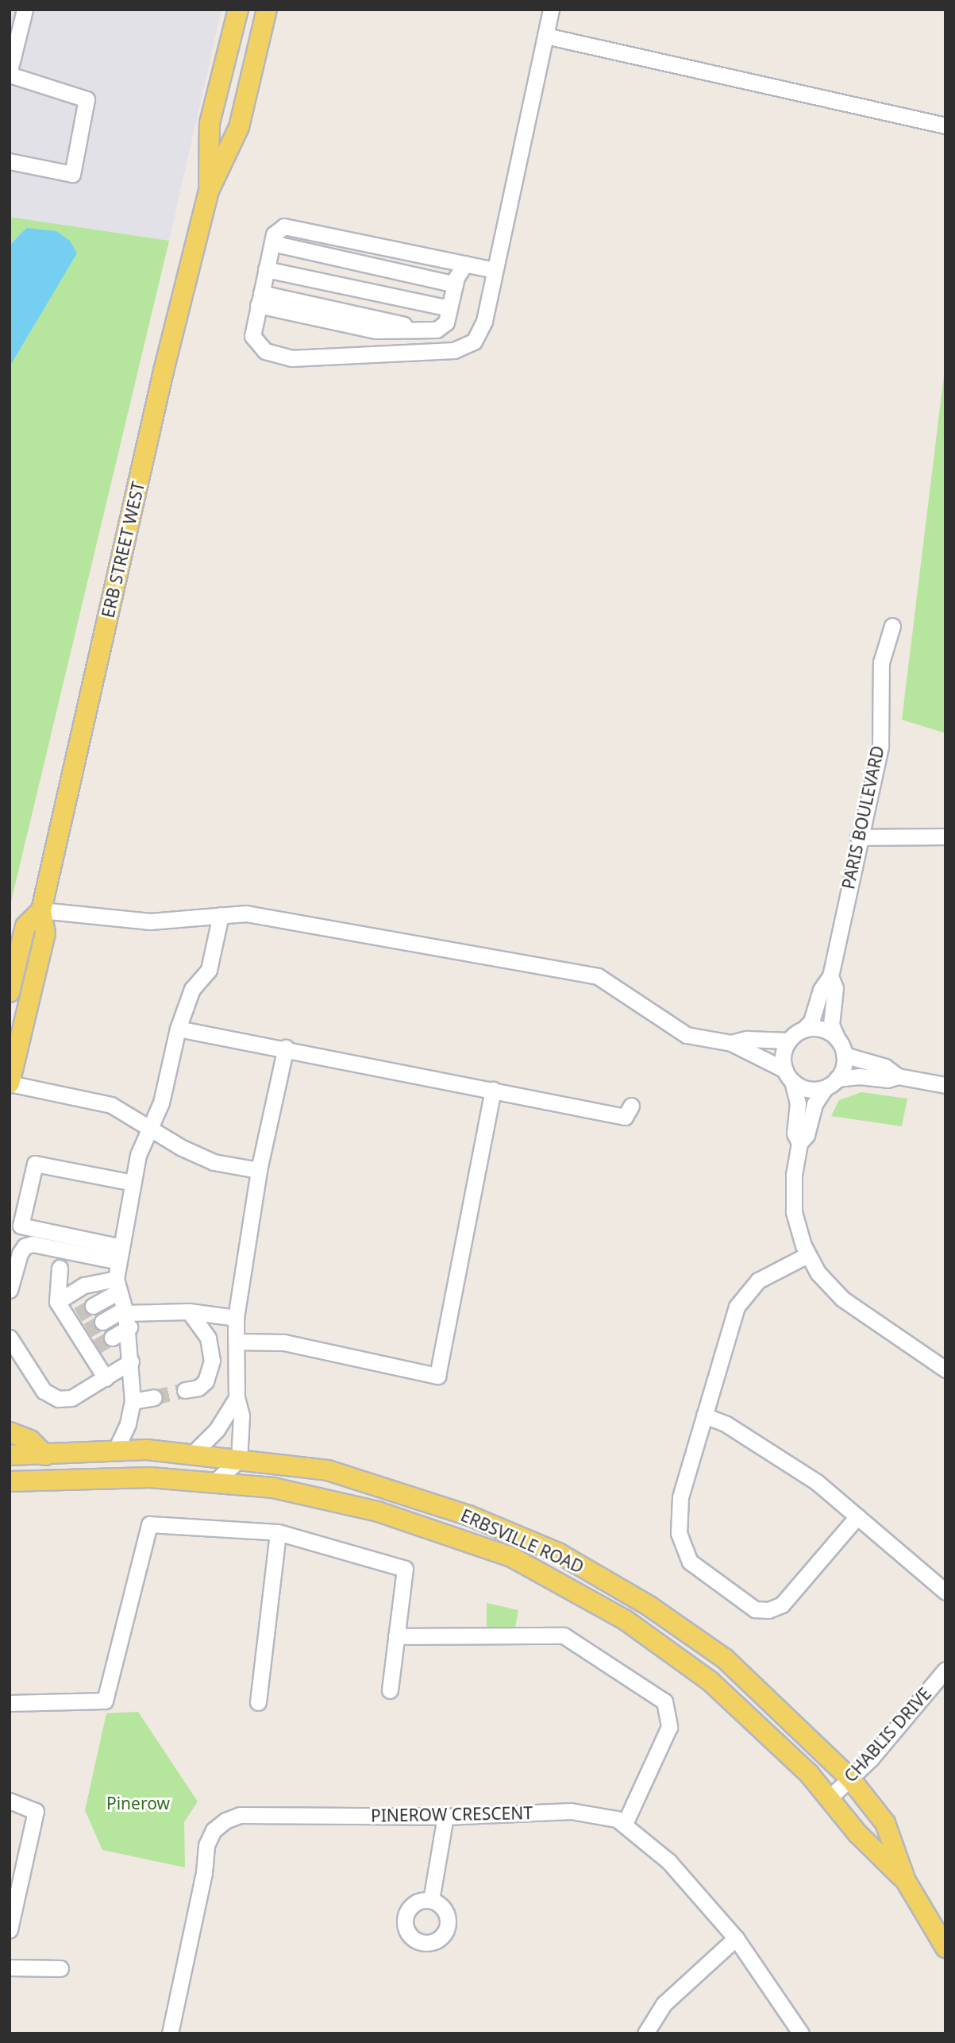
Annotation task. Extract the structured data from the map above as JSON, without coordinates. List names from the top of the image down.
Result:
{
  "streets": {
    "main road": ["ERB STREET WEST", "ERBSVILLE ROAD"],
    "street": ["PARIS BOULEVARD", "CHABLIS DRIVE", "PINEROW CRESCENT"]
  },
  "crossings": [
    ["ERBSVILLE ROAD", "CHABLIS DRIVE"]
  ],
  "parks": ["Pinerow"]
}
